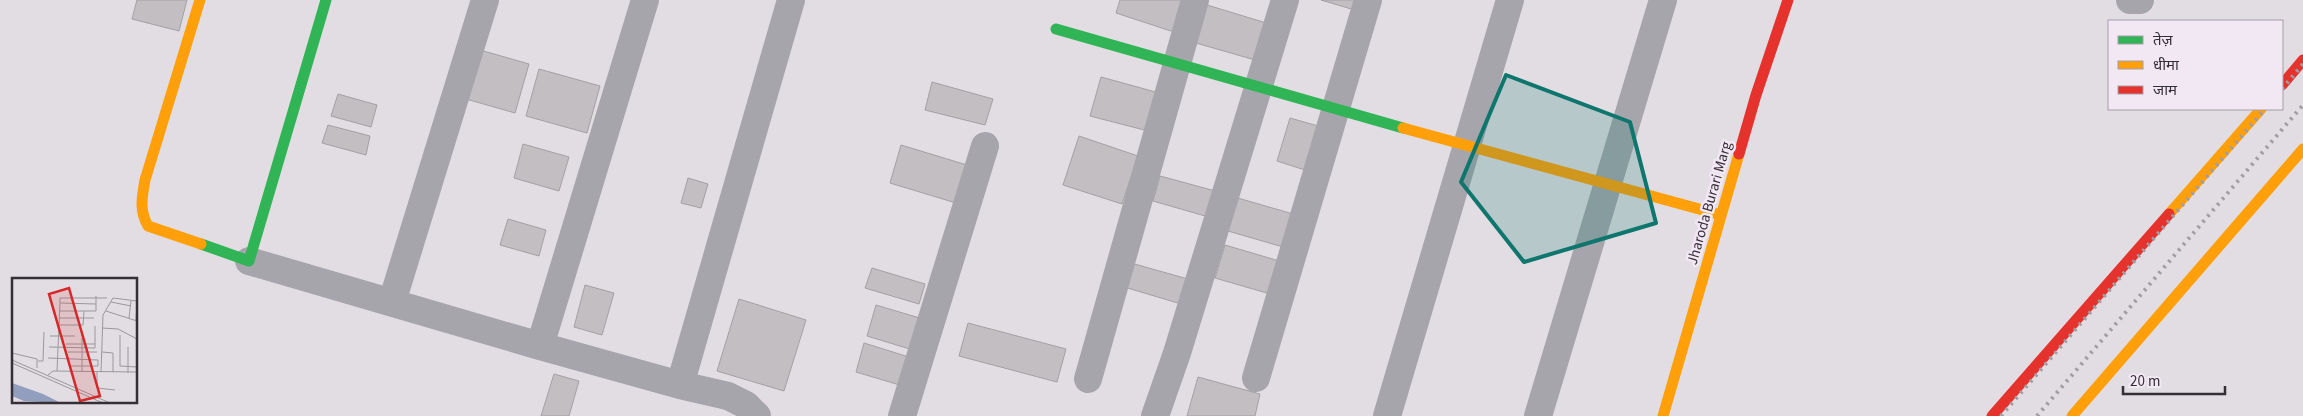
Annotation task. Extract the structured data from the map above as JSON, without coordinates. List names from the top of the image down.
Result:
{
  "streets": {
    "street": ["Jharoda Burari Marg"]
  },
  "legend": ["तेज़", "धीमा", "जाम"],
  "scale_bar": "20 m"
}
